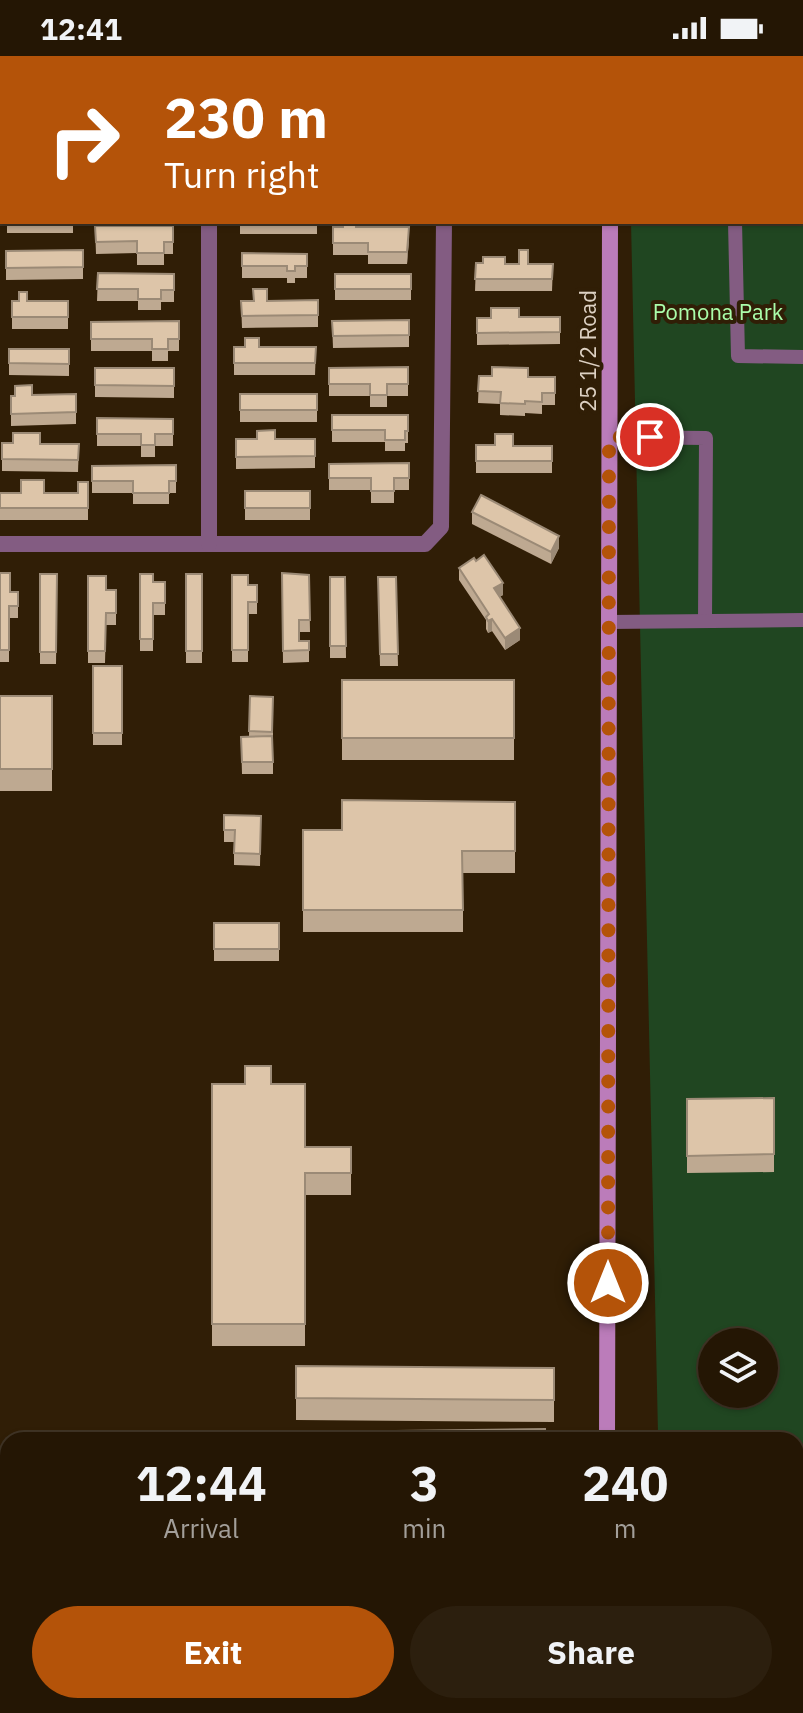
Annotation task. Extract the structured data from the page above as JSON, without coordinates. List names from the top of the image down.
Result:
{
  "streets": {
    "street": ["25 1/2 Road"]
  },
  "parks": ["Pomona Park"],
  "page": {
    "status": "12:41",
    "turn": ["230 m", "Turn right"],
    "eta": [
      "12:44",
      "Arrival",
      "3",
      "min",
      "240",
      "m"
    ],
    "buttons": ["Exit", "Share"]
  }
}
